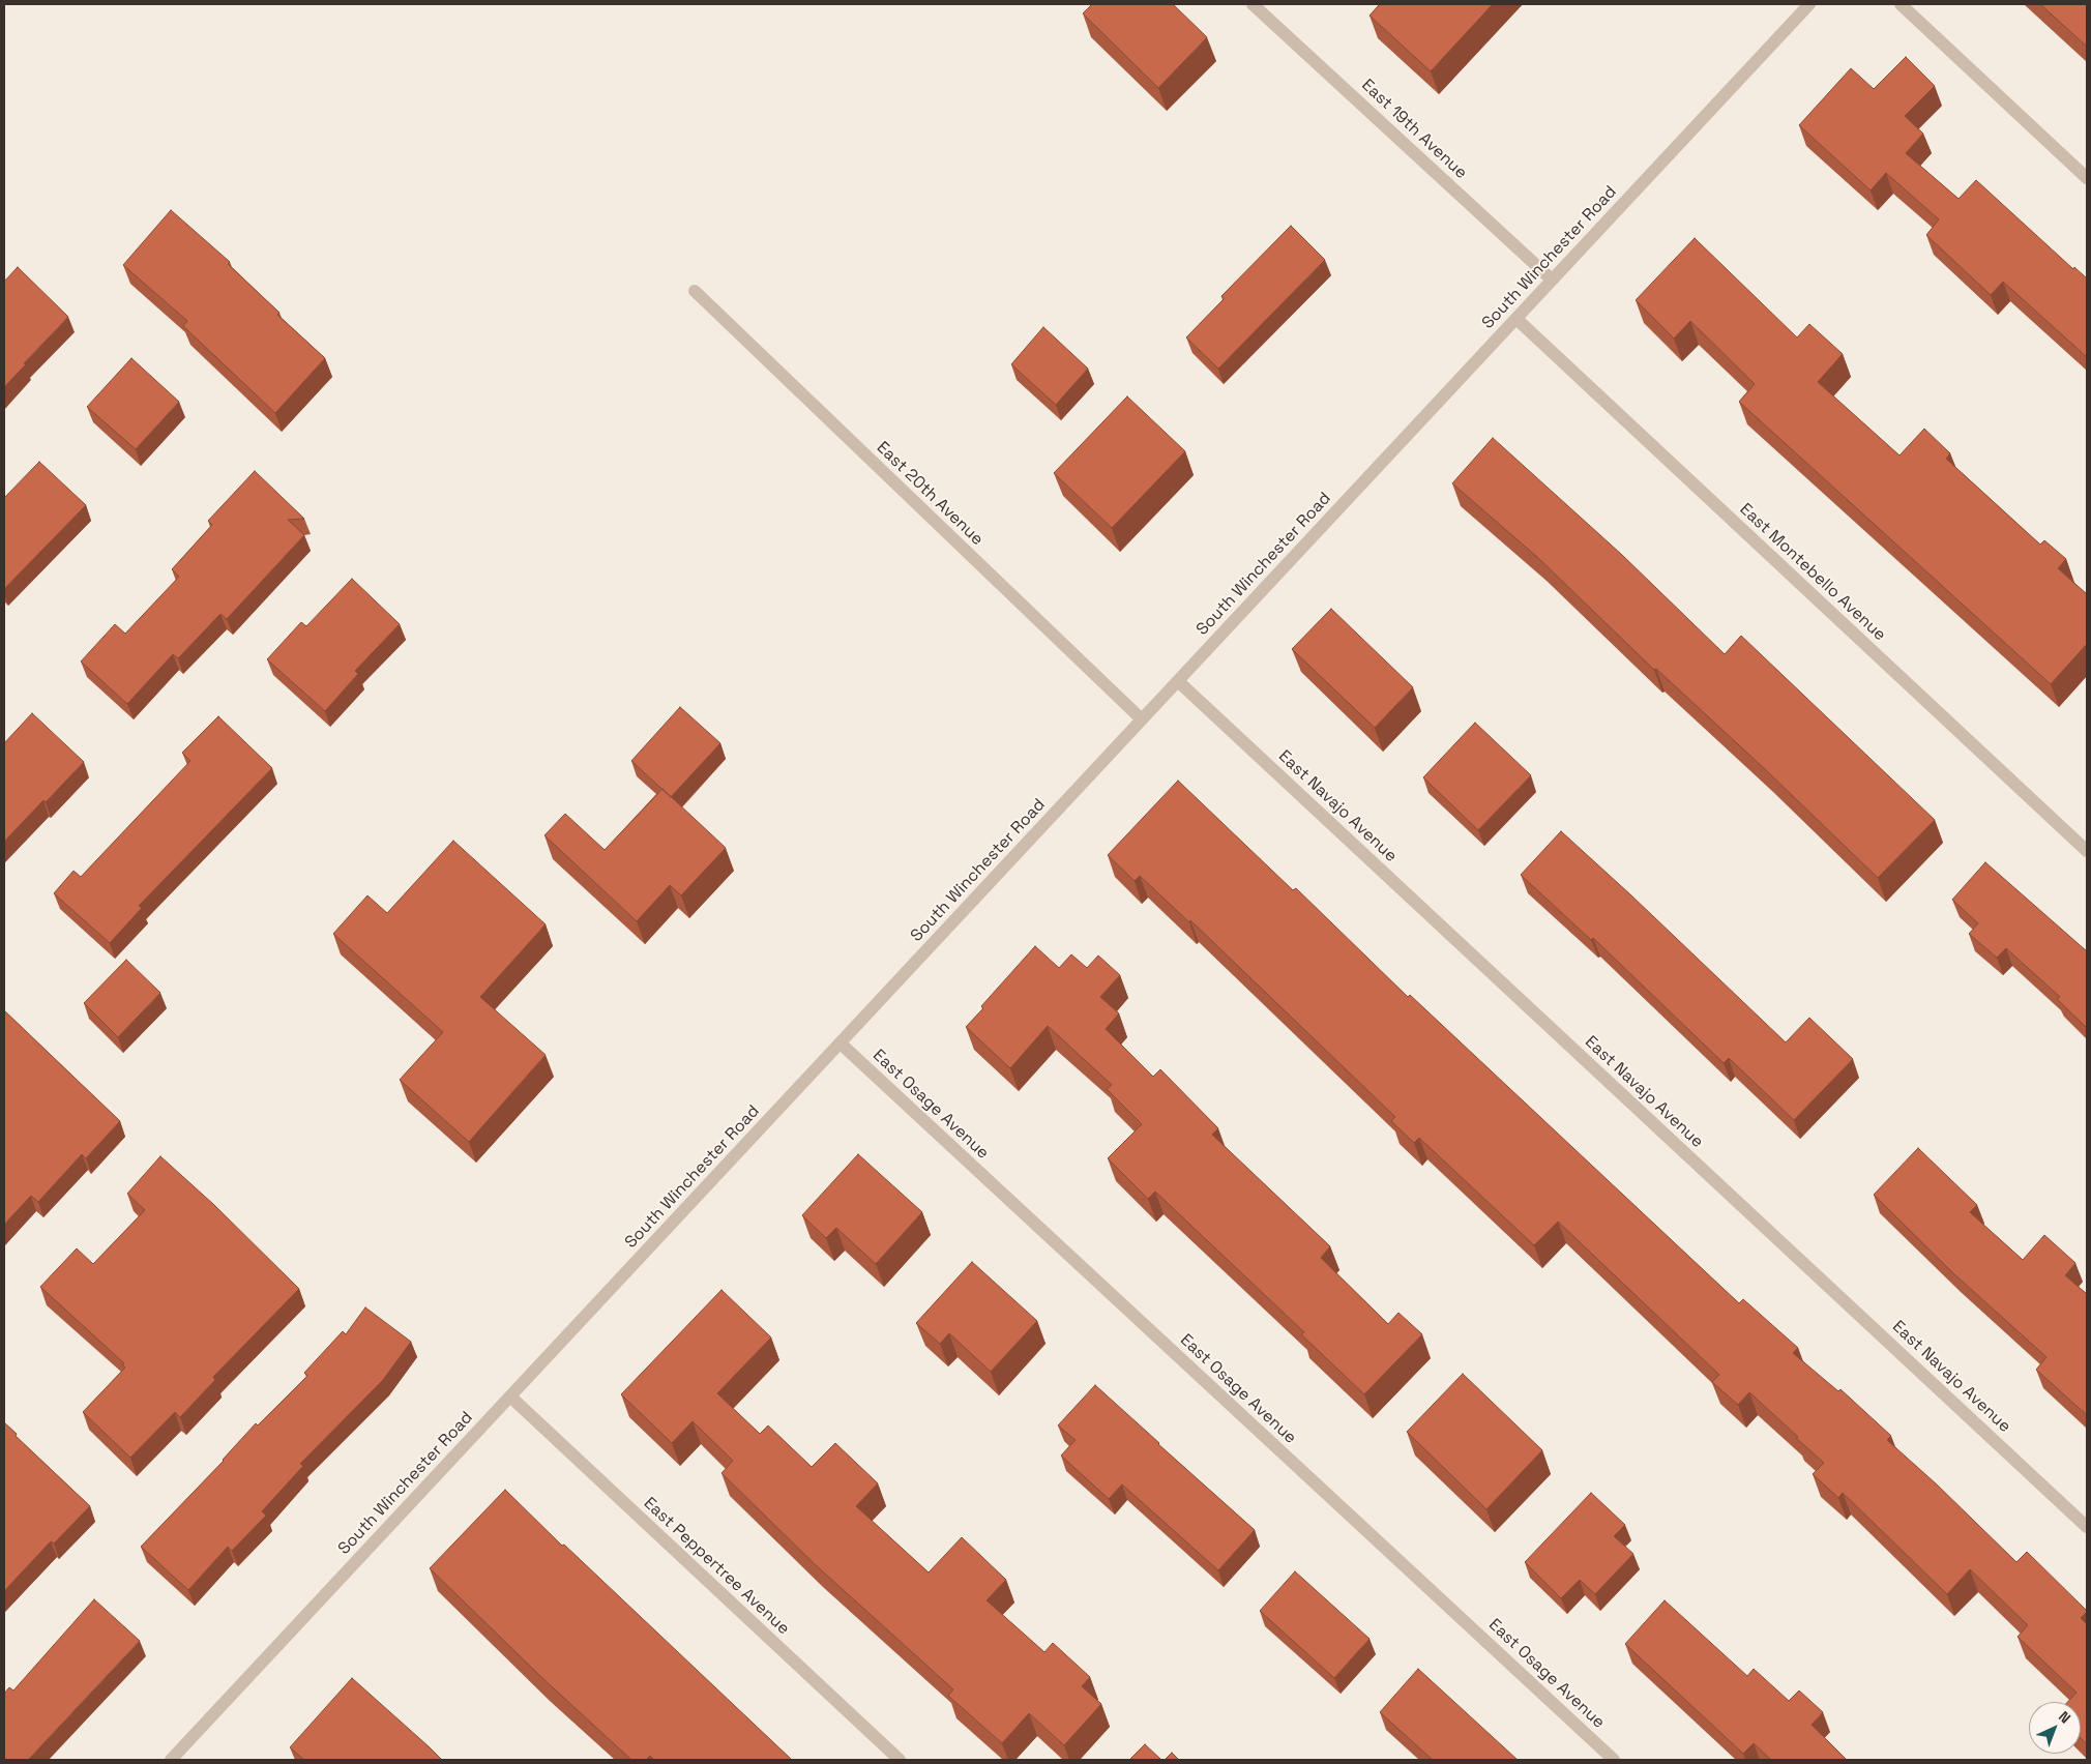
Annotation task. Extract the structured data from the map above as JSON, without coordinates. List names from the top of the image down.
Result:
{
  "streets": {
    "street": [
      "East 19th Avenue",
      "South Winchester Road",
      "East 20th Avenue",
      "East Montebello Avenue",
      "East Navajo Avenue",
      "East Osage Avenue",
      "East Peppertree Avenue"
    ]
  },
  "crossings": [
    ["East 19th Avenue", "South Winchester Road"],
    ["South Winchester Road", "East 20th Avenue"],
    ["South Winchester Road", "East Montebello Avenue"],
    ["South Winchester Road", "East Navajo Avenue"],
    ["South Winchester Road", "East Osage Avenue"],
    ["South Winchester Road", "East Peppertree Avenue"]
  ],
  "north": "top right"
}
